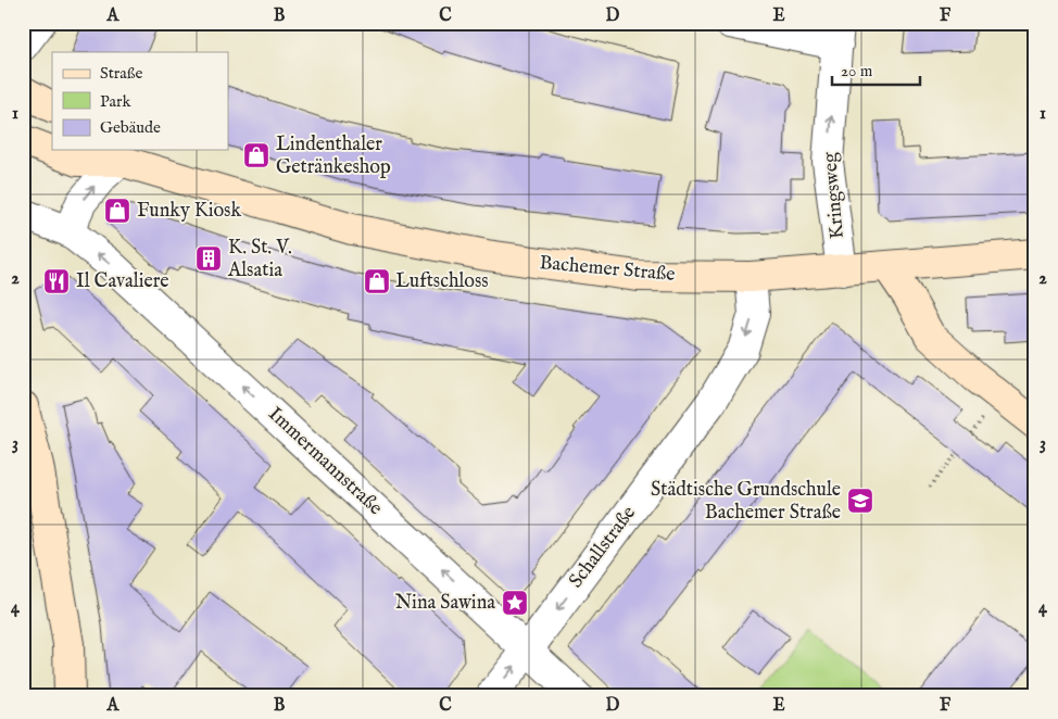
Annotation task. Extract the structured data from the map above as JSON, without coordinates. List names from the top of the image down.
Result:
{
  "streets": {
    "main road": ["Bachemer Straße"],
    "street": ["Kringsweg", "Immermannstraße", "Schallstraße"]
  },
  "crossings": [
    ["Kringsweg", "Bachemer Straße"],
    ["Bachemer Straße", "Schallstraße"],
    ["Immermannstraße", "Schallstraße"]
  ],
  "one_way": ["Kringsweg", "Immermannstraße"],
  "places": {
    "shop": ["Lindenthaler Getränkeshop", "Funky Kiosk", "Luftschloss"],
    "building": ["K. St. V. Alsatia"],
    "restaurant": ["Il Cavaliere"],
    "school or university": ["Städtische Grundschule Bachemer Straße"],
    "place": ["Nina Sawina"]
  },
  "legend": ["Straße", "Park", "Gebäude"],
  "scale_bar": "20 m",
  "grid": {
    "columns": [
      "A",
      "B",
      "C",
      "D",
      "E",
      "F"
    ],
    "rows": [
      "1",
      "2",
      "3",
      "4"
    ]
  }
}
